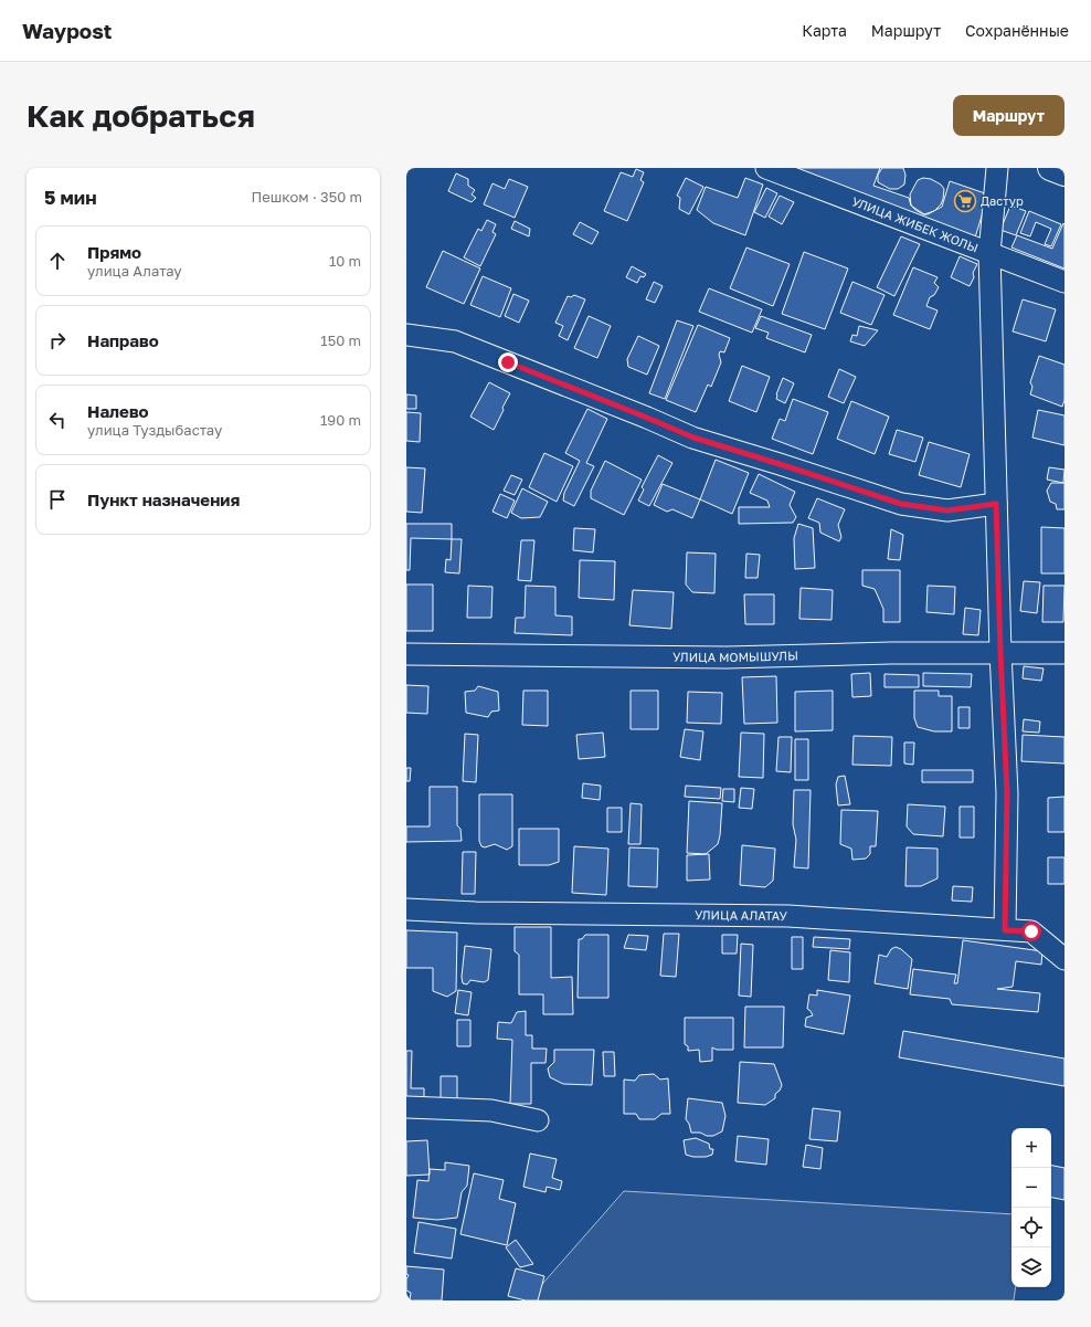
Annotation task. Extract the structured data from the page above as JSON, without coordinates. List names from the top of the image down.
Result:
{
  "streets": {
    "street": ["УЛИЦА ЖИБЕК ЖОЛЫ", "УЛИЦА МОМЫШУЛЫ", "УЛИЦА АЛАТАУ"]
  },
  "places": {
    "supermarket": ["Дастур"]
  },
  "page": {
    "header": "Waypost",
    "nav": ["Карта", "Маршрут", "Сохранённые"],
    "buttons": "Маршрут",
    "title": "Как добраться",
    "heading": ["5 мин", "Пешком · 350 m"],
    "list": [
      ["Прямо", "улица Алатау", "10 m"],
      ["Направо", "150 m"],
      ["Налево", "улица Туздыбастау", "190 m"],
      "Пункт назначения"
    ],
    "map_buttons": ["+", "−"]
  }
}
